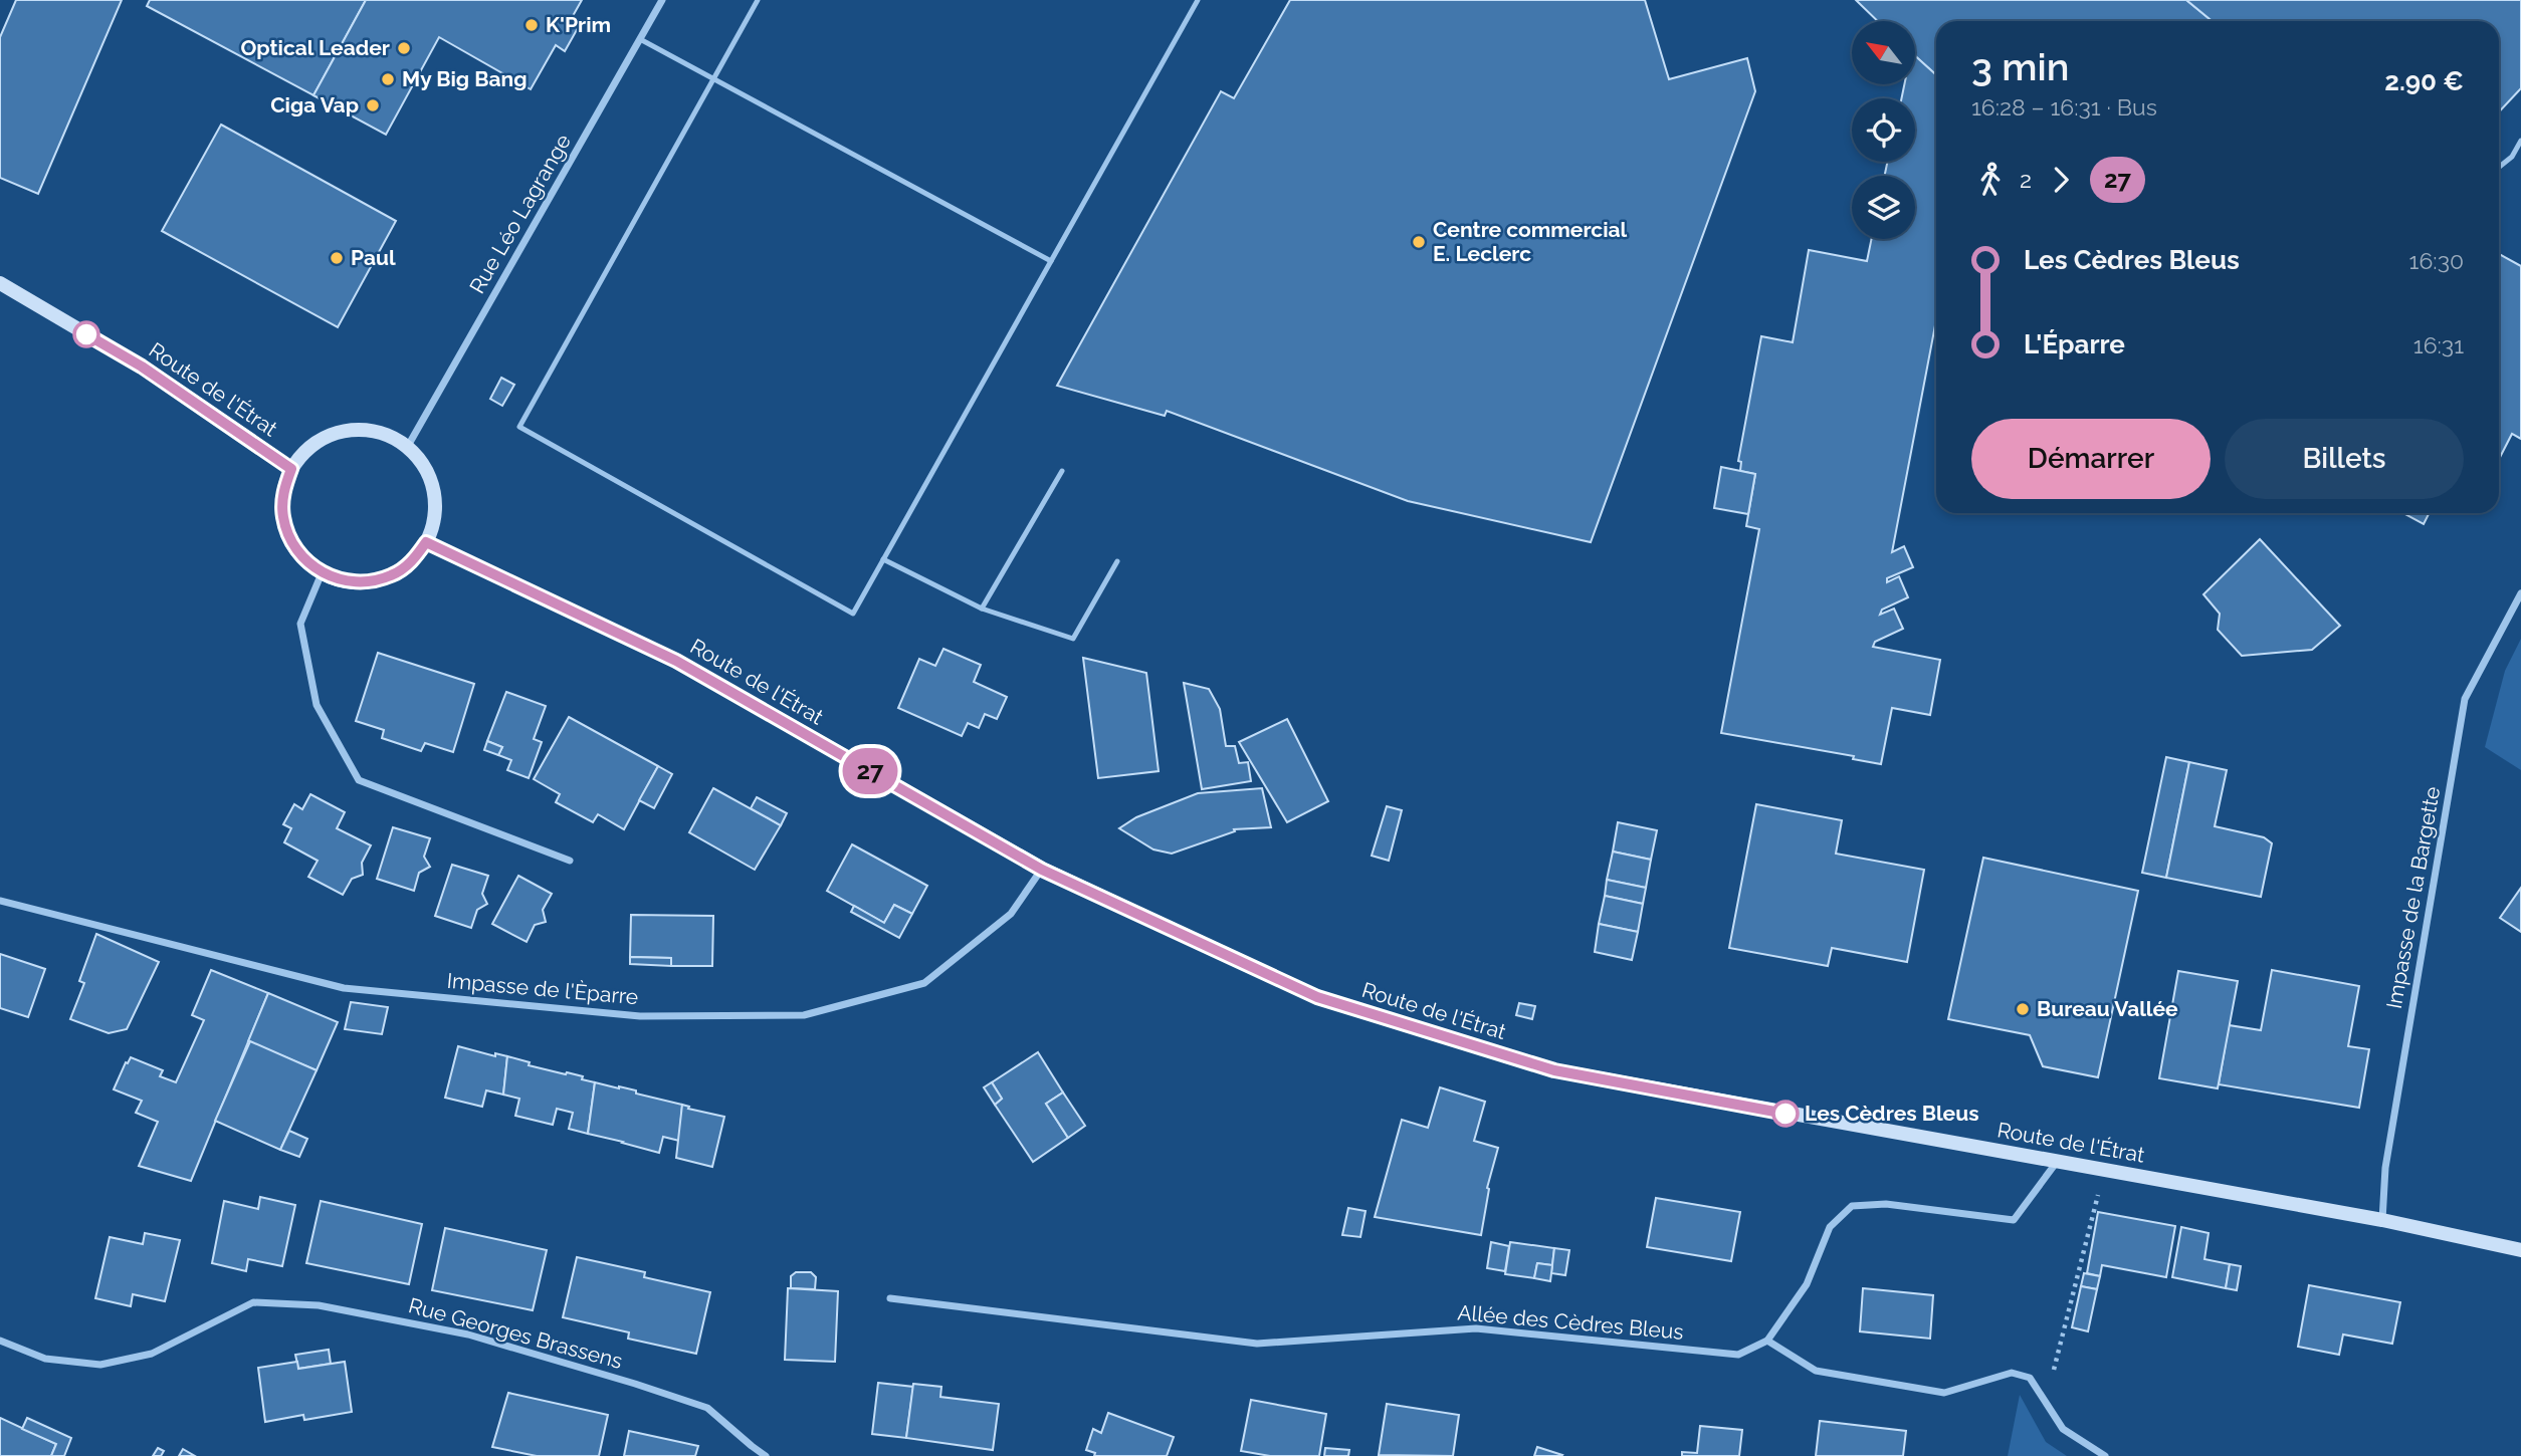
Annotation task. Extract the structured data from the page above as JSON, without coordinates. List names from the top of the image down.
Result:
{
  "streets": {
    "main road": ["Route de l'Étrat"],
    "street": [
      "Rue Léo Lagrange",
      "Impasse de la Bargette",
      "Impasse de l'Èparre",
      "Allée des Cèdres Bleus",
      "Rue Georges Brassens"
    ]
  },
  "crossings": [
    ["Rue Léo Lagrange", "Route de l'Étrat"],
    ["Route de l'Étrat", "Impasse de la Bargette"],
    ["Route de l'Étrat", "Impasse de l'Èparre"]
  ],
  "places": [
    "K'Prim",
    "Optical Leader",
    "My Big Bang",
    "Ciga Vap",
    "Centre commercial E. Leclerc",
    "Paul",
    "Bureau Vallée",
    "Les Cèdres Bleus"
  ],
  "lines": ["bus line 27"],
  "north": "top left",
  "page": {
    "on_map": "27",
    "heading": ["3 min", "16:28 – 16:31 · Bus", "2.90 €"],
    "legs": ["2", "27"],
    "list": [
      {
        "name": "Les Cèdres Bleus",
        "value": "16:30"
      },
      {
        "name": "L'Éparre",
        "value": "16:31"
      }
    ],
    "buttons": ["Démarrer", "Billets"]
  }
}
